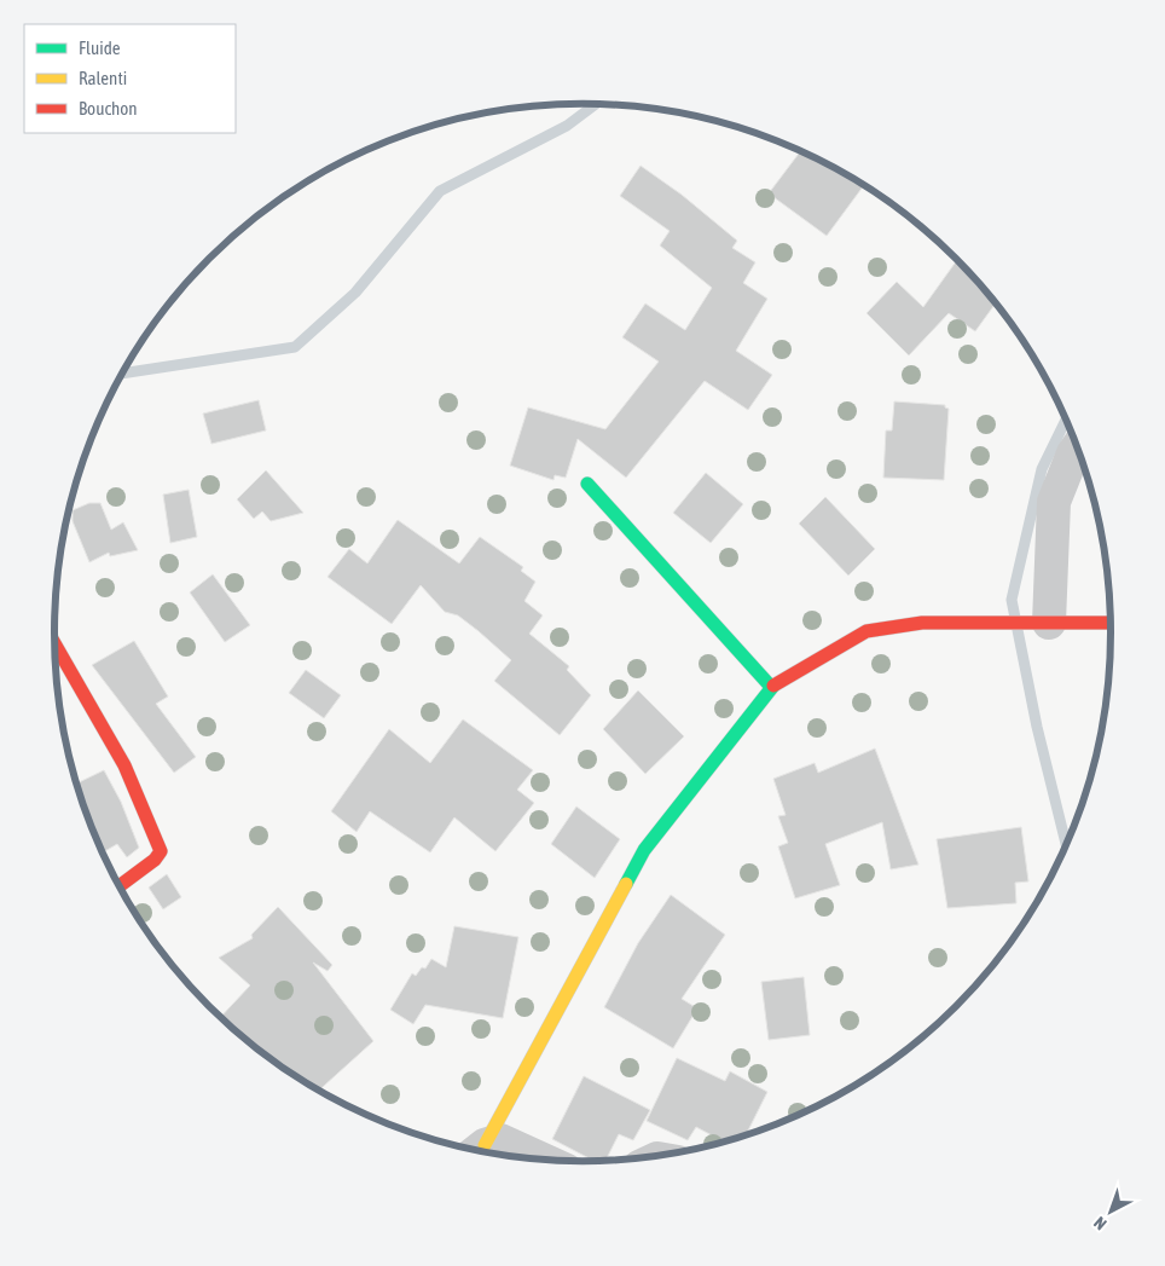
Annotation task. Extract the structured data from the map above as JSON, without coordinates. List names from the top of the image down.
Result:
{
  "legend": ["Fluide", "Ralenti", "Bouchon"],
  "north": "bottom left"
}
